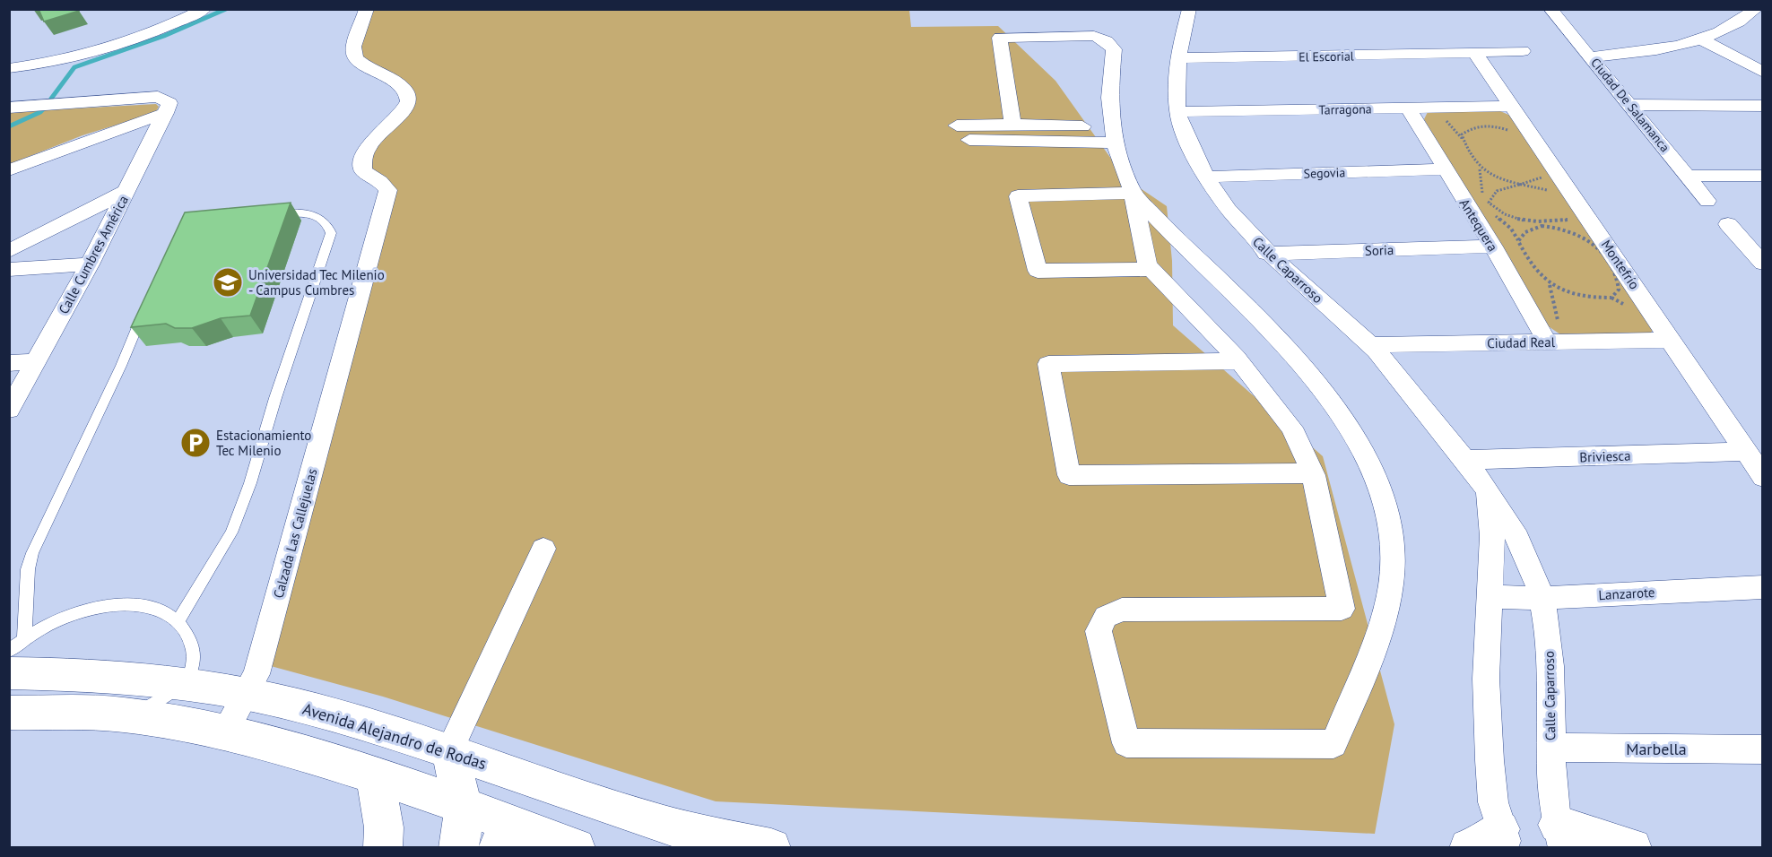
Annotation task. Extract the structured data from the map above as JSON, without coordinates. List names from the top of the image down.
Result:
{
  "streets": {
    "street": [
      "El Escorial",
      "Ciudad De Salamanca",
      "Tarragona",
      "Segovia",
      "Antequera",
      "Soria",
      "Calle Cumbres América",
      "Montefrío",
      "Calle Caparroso",
      "Ciudad Real",
      "Briviesca",
      "Calzada Las Callejuelas",
      "Lanzarote",
      "Avenida Alejandro de Rodas",
      "Marbella"
    ]
  },
  "crossings": [
    ["El Escorial", "Montefrío"],
    ["El Escorial", "Calle Caparroso"],
    ["Tarragona", "Antequera"],
    ["Tarragona", "Montefrío"],
    ["Tarragona", "Calle Caparroso"],
    ["Segovia", "Antequera"],
    ["Segovia", "Calle Caparroso"],
    ["Antequera", "Soria"],
    ["Antequera", "Ciudad Real"],
    ["Soria", "Calle Caparroso"],
    ["Montefrío", "Ciudad Real"],
    ["Montefrío", "Briviesca"],
    ["Calle Caparroso", "Ciudad Real"],
    ["Calle Caparroso", "Briviesca"],
    ["Calle Caparroso", "Lanzarote"],
    ["Calle Caparroso", "Marbella"],
    ["Calzada Las Callejuelas", "Avenida Alejandro de Rodas"]
  ],
  "places": {
    "school or university": ["Universidad Tec Milenio - Campus Cumbres"],
    "parking": ["Estacionamiento Tec Milenio"]
  }
}
